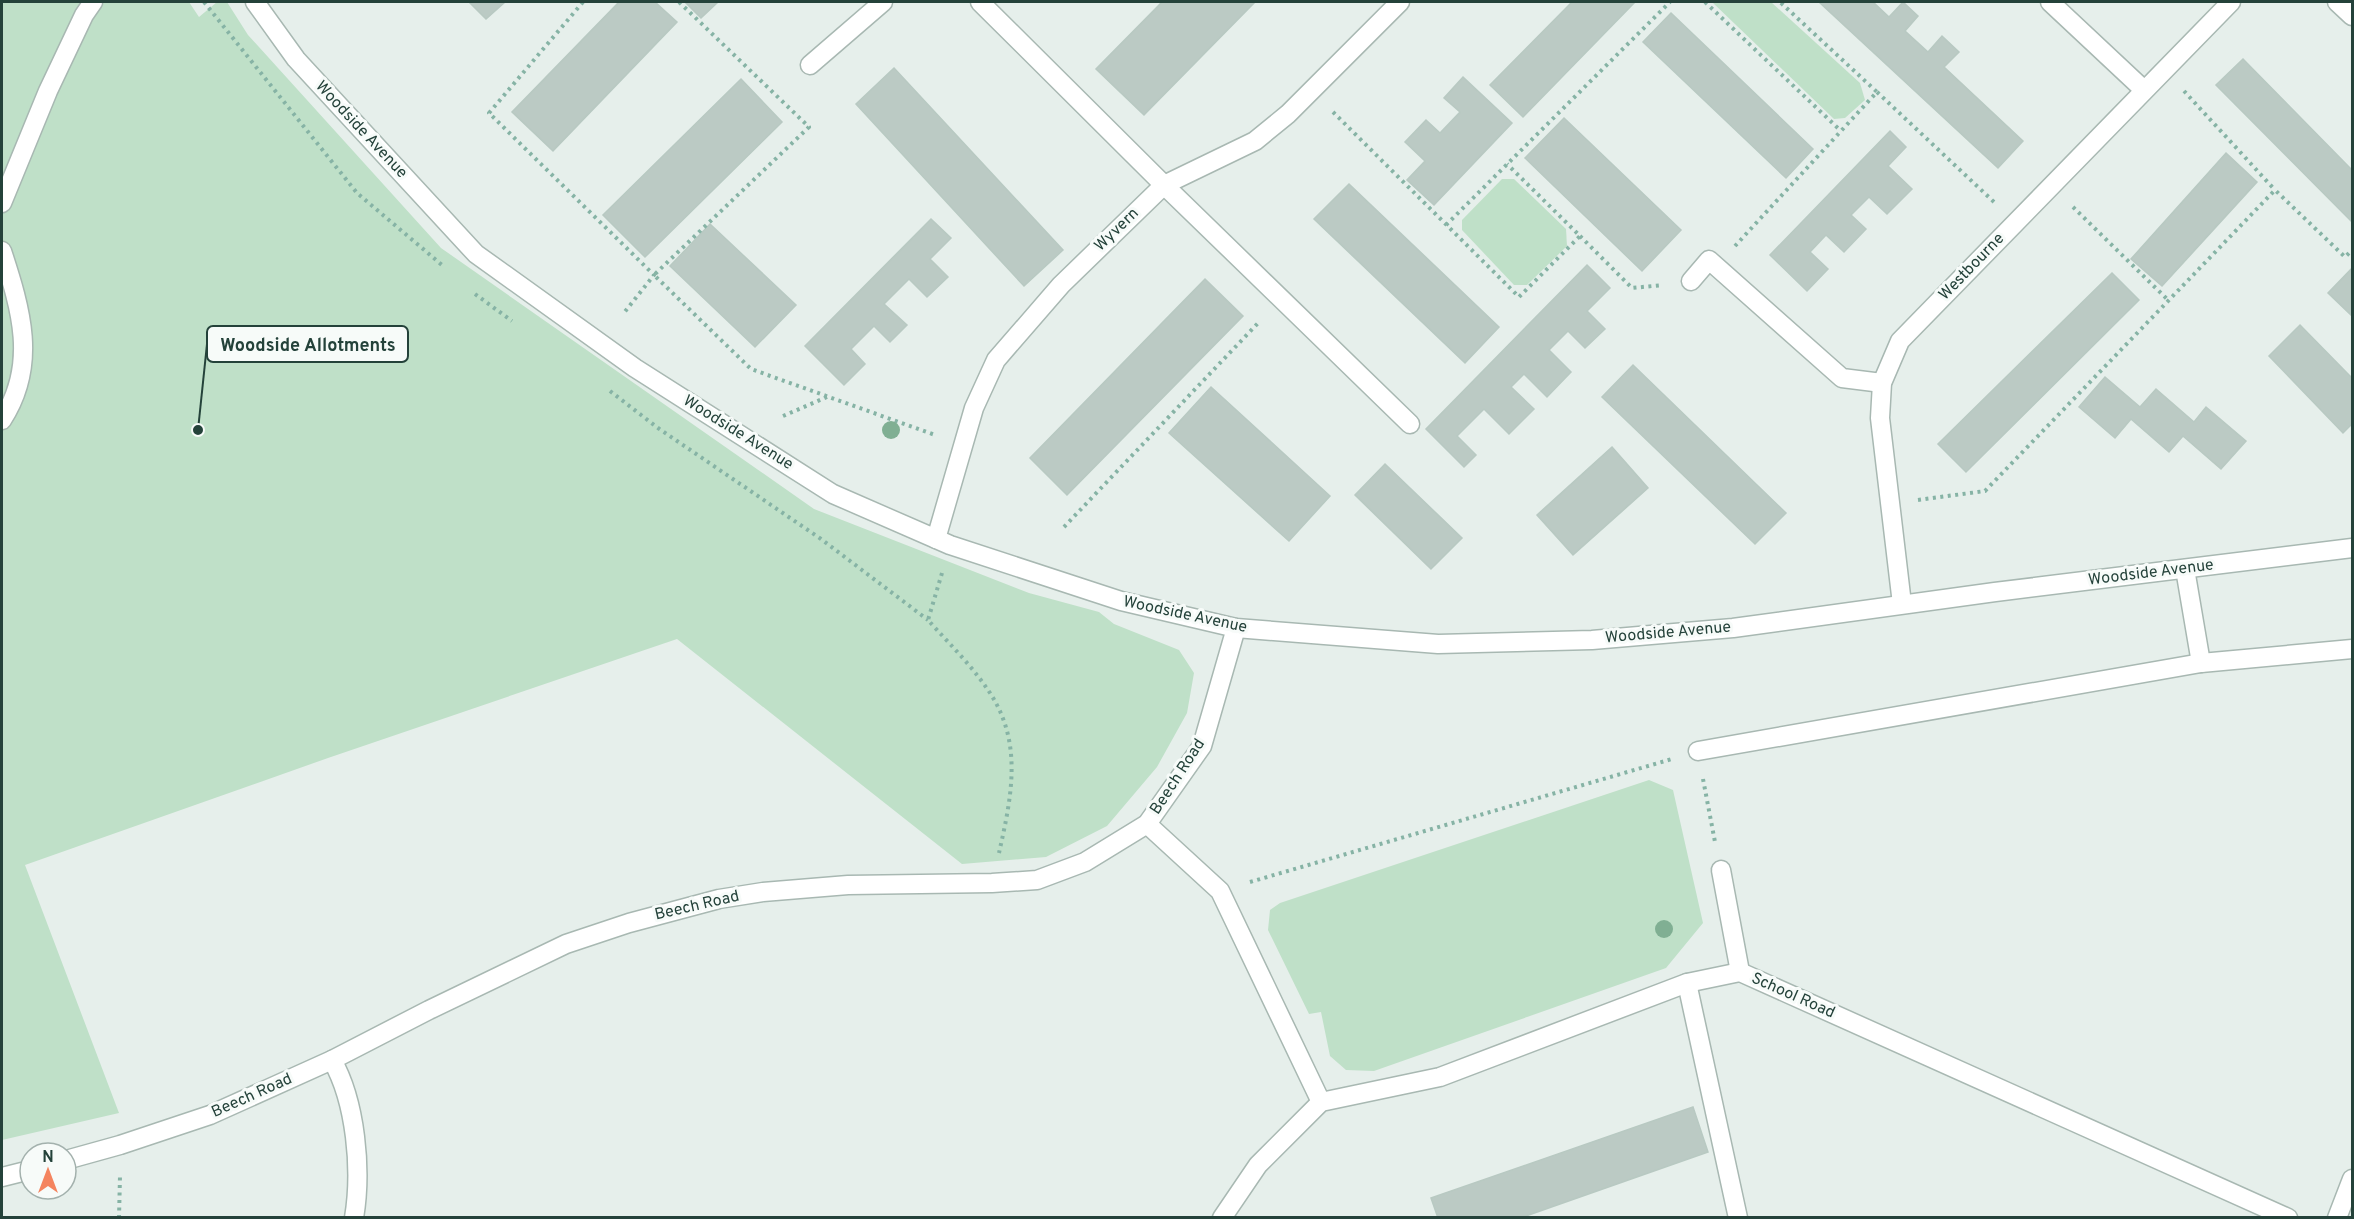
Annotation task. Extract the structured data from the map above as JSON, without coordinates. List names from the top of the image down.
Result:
{
  "streets": {
    "street": [
      "Woodside Avenue",
      "Wyvern",
      "Westbourne",
      "Beech Road",
      "School Road"
    ]
  },
  "crossings": [
    ["Woodside Avenue", "Wyvern"],
    ["Woodside Avenue", "Westbourne"],
    ["Woodside Avenue", "Beech Road"]
  ],
  "places": ["Woodside Allotments"],
  "north": "top"
}
